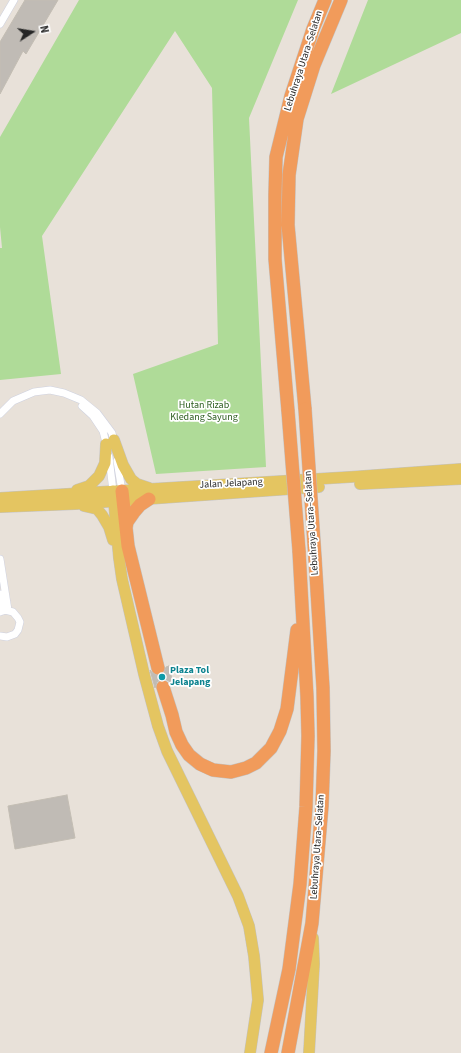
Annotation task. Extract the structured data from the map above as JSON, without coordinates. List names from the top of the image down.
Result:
{
  "streets": {
    "highway": ["Lebuhraya Utara–Selatan"],
    "main road": ["Jalan Jelapang"]
  },
  "parks": ["Hutan Rizab Kledang Sayung"],
  "places": ["Plaza Tol Jelapang"],
  "north": "right"
}
